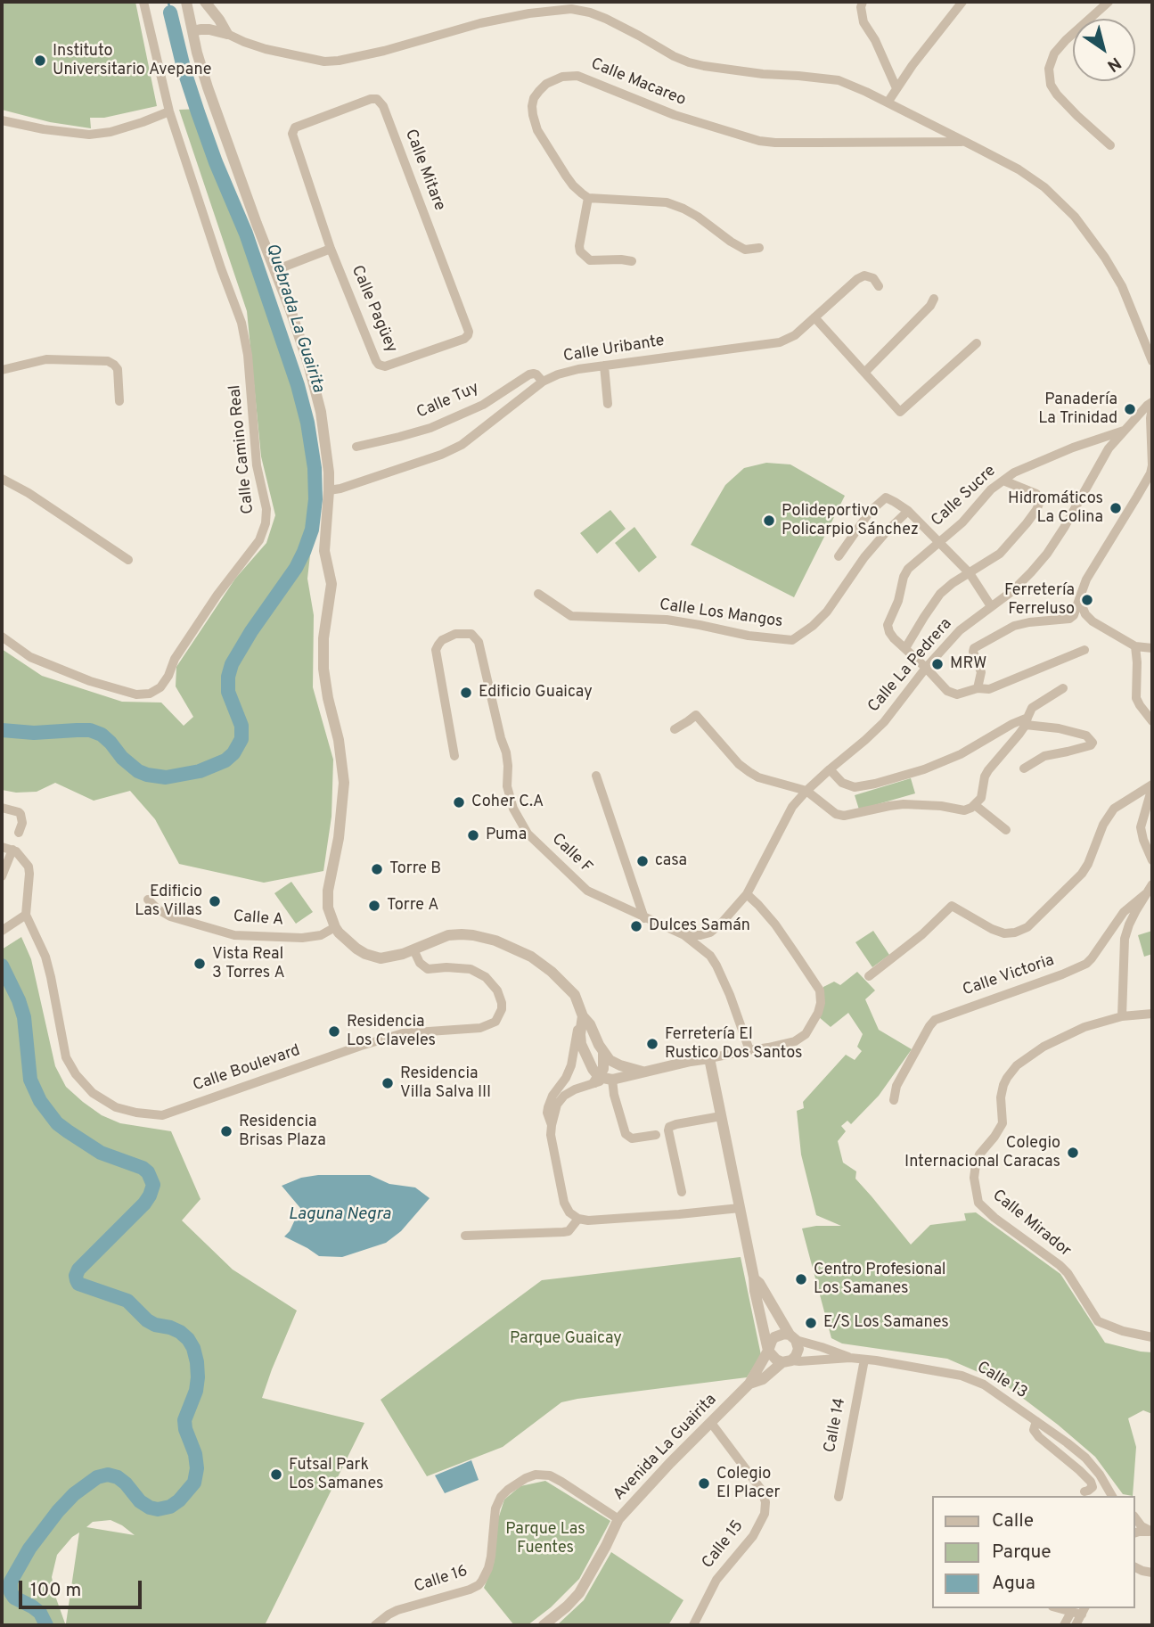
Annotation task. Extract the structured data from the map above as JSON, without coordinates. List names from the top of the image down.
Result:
{
  "streets": {
    "street": [
      "Calle Macareo",
      "Calle Mitare",
      "Calle Pagüey",
      "Calle Uribante",
      "Calle Tuy",
      "Calle Camino Real",
      "Calle Sucre",
      "Calle Los Mangos",
      "Calle La Pedrera",
      "Calle F",
      "Calle A",
      "Calle Victoria",
      "Calle Boulevard",
      "Calle Mirador",
      "Calle 13",
      "Calle 14",
      "Avenida La Guairita",
      "Calle 15",
      "Calle 16"
    ]
  },
  "crossings": [
    ["Calle Mitare", "Calle Pagüey"],
    ["Calle Uribante", "Calle Tuy"],
    ["Calle Sucre", "Calle La Pedrera"],
    ["Calle La Pedrera", "Calle F"],
    ["Calle 13", "Calle 14"],
    ["Calle 13", "Avenida La Guairita"],
    ["Avenida La Guairita", "Calle 15"],
    ["Avenida La Guairita", "Calle 16"]
  ],
  "water": ["Quebrada La Guairita", "Laguna Negra"],
  "parks": ["Parque Guaicay", "Parque Las Fuentes"],
  "places": [
    "Instituto Universitario Avepane",
    "Panadería La Trinidad",
    "Hidromáticos La Colina",
    "Polideportivo Policarpio Sánchez",
    "Ferretería Ferreluso",
    "MRW",
    "Edificio Guaicay",
    "Coher C.A",
    "Puma",
    "casa",
    "Torre B",
    "Edificio Las Villas",
    "Torre A",
    "Dulces Samán",
    "Vista Real 3 Torres A",
    "Residencia Los Claveles",
    "Ferretería El Rustico Dos Santos",
    "Residencia Villa Salva III",
    "Residencia Brisas Plaza",
    "Colegio Internacional Caracas",
    "Centro Profesional Los Samanes",
    "E/S Los Samanes",
    "Futsal Park Los Samanes",
    "Colegio El Placer"
  ],
  "legend": ["Calle", "Parque", "Agua"],
  "scale_bar": "100 m",
  "north": "bottom right"
}
